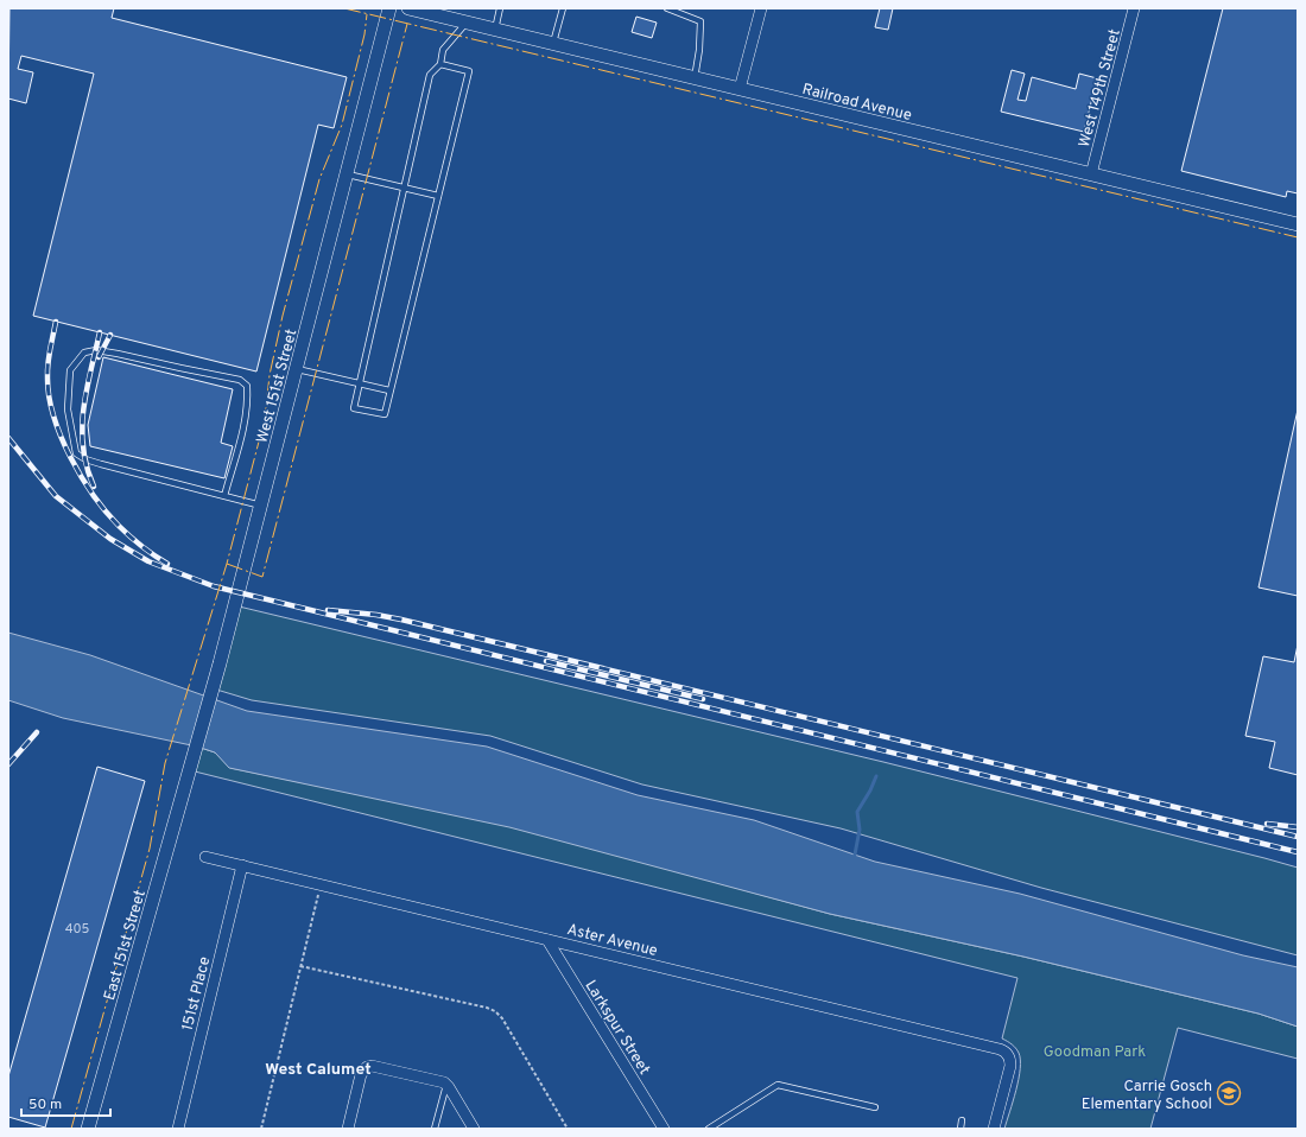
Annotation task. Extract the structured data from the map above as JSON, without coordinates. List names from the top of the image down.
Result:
{
  "streets": {
    "street": [
      "West 149th Street",
      "Railroad Avenue",
      "West 151st Street",
      "Aster Avenue",
      "East 151st Street",
      "151st Place",
      "Larkspur Street"
    ]
  },
  "crossings": [
    ["West 149th Street", "Railroad Avenue"],
    ["West 151st Street", "East 151st Street"],
    ["Aster Avenue", "151st Place"],
    ["Aster Avenue", "Larkspur Street"]
  ],
  "districts": ["West Calumet"],
  "parks": ["Goodman Park"],
  "places": {
    "school or university": ["Carrie Gosch Elementary School"]
  },
  "house_numbers": ["405"],
  "scale_bar": "50 m"
}
